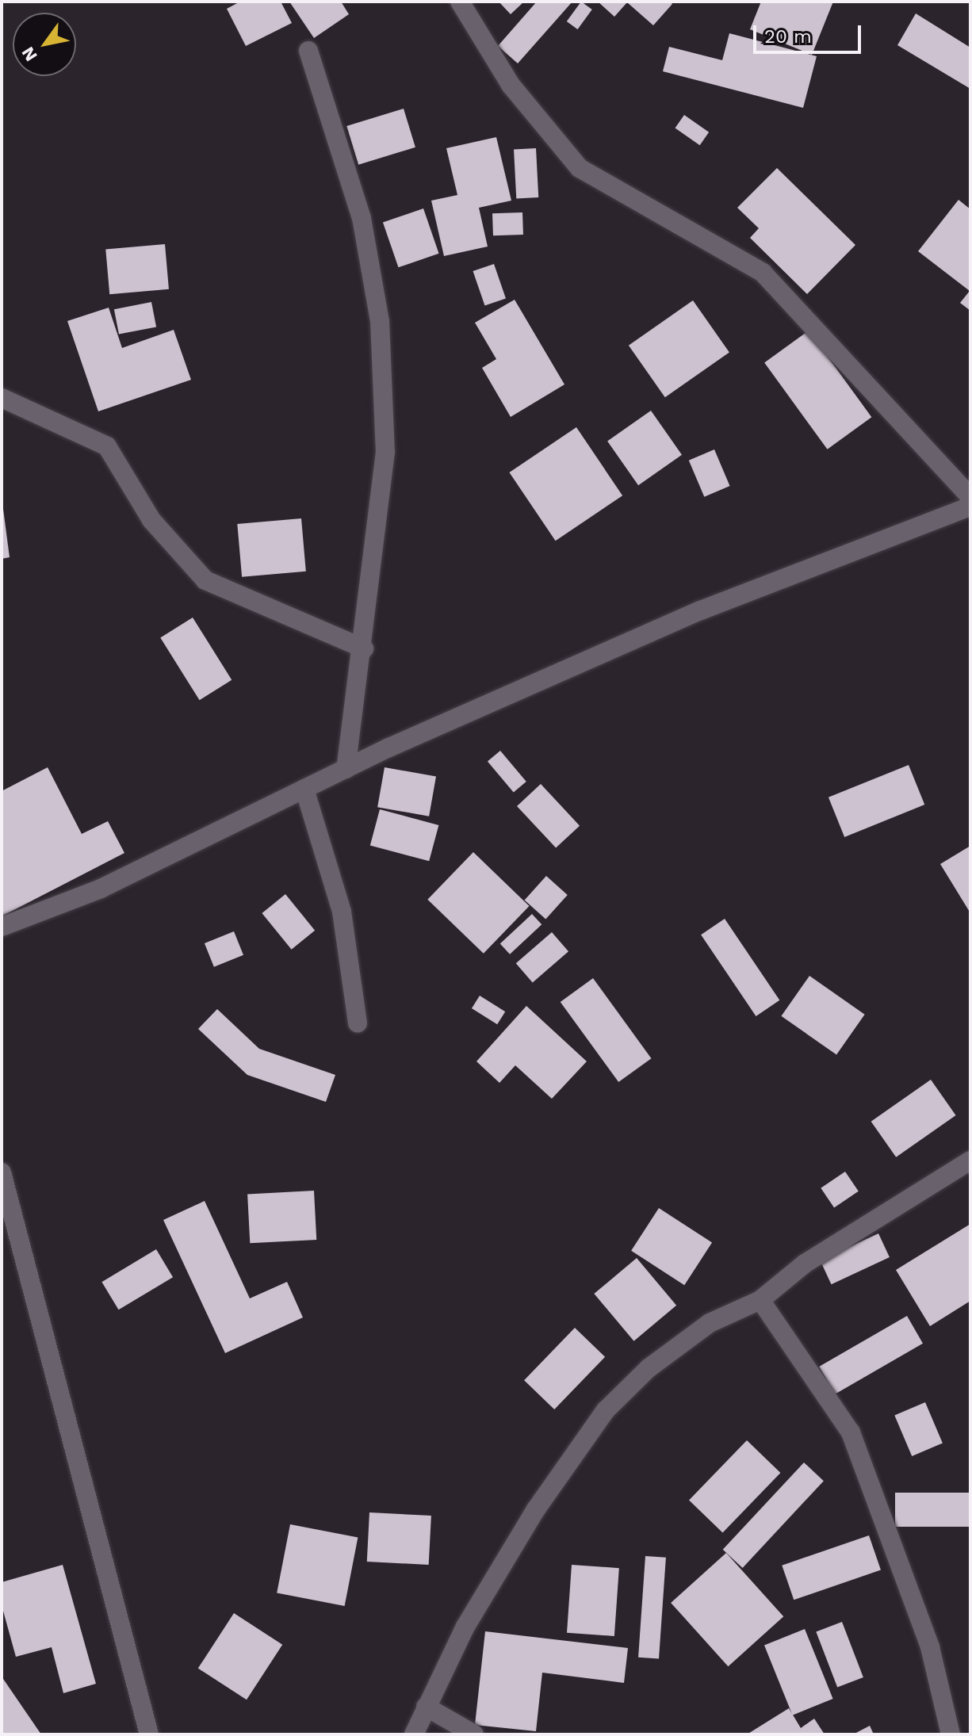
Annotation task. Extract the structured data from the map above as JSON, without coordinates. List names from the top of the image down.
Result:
{
  "scale_bar": "20 m",
  "north": "bottom left"
}
